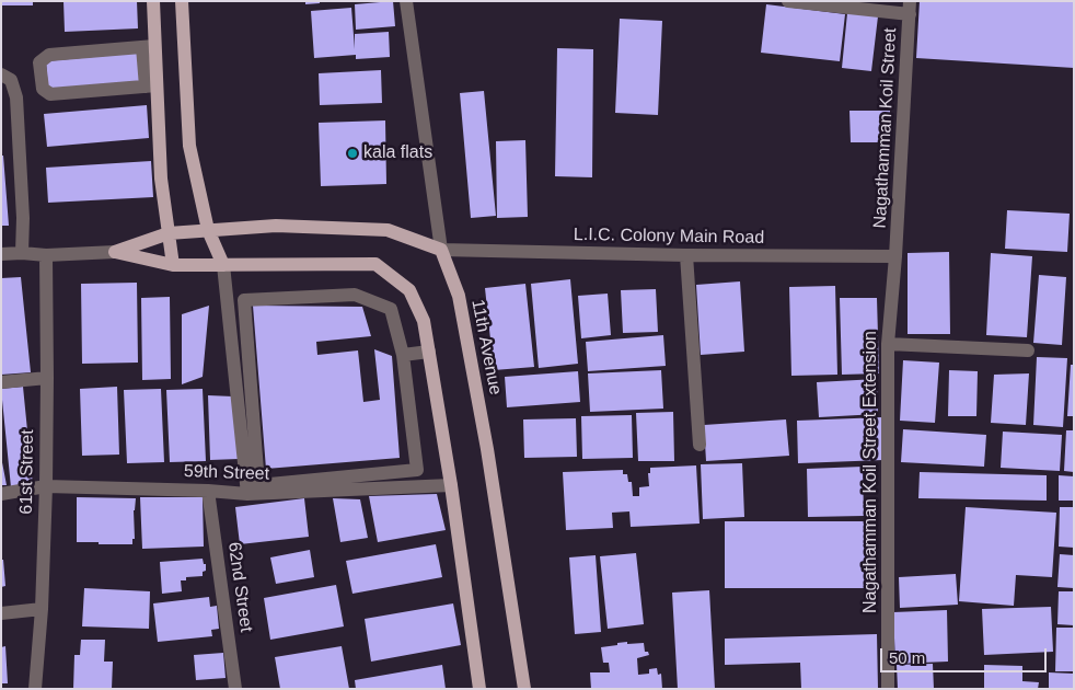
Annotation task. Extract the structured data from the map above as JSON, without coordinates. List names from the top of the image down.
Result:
{
  "streets": {
    "main road": ["11th Avenue"],
    "street": [
      "Nagathamman Koil Street",
      "L.I.C. Colony Main Road",
      "61st Street",
      "Nagathamman Koil Street Extension",
      "59th Street",
      "62nd Street"
    ]
  },
  "crossings": [
    ["Nagathamman Koil Street", "L.I.C. Colony Main Road"],
    ["Nagathamman Koil Street", "Nagathamman Koil Street Extension"],
    ["L.I.C. Colony Main Road", "11th Avenue"],
    ["L.I.C. Colony Main Road", "Nagathamman Koil Street Extension"],
    ["61st Street", "59th Street"],
    ["59th Street", "62nd Street"]
  ],
  "places": ["kala flats"],
  "scale_bar": "50 m"
}
